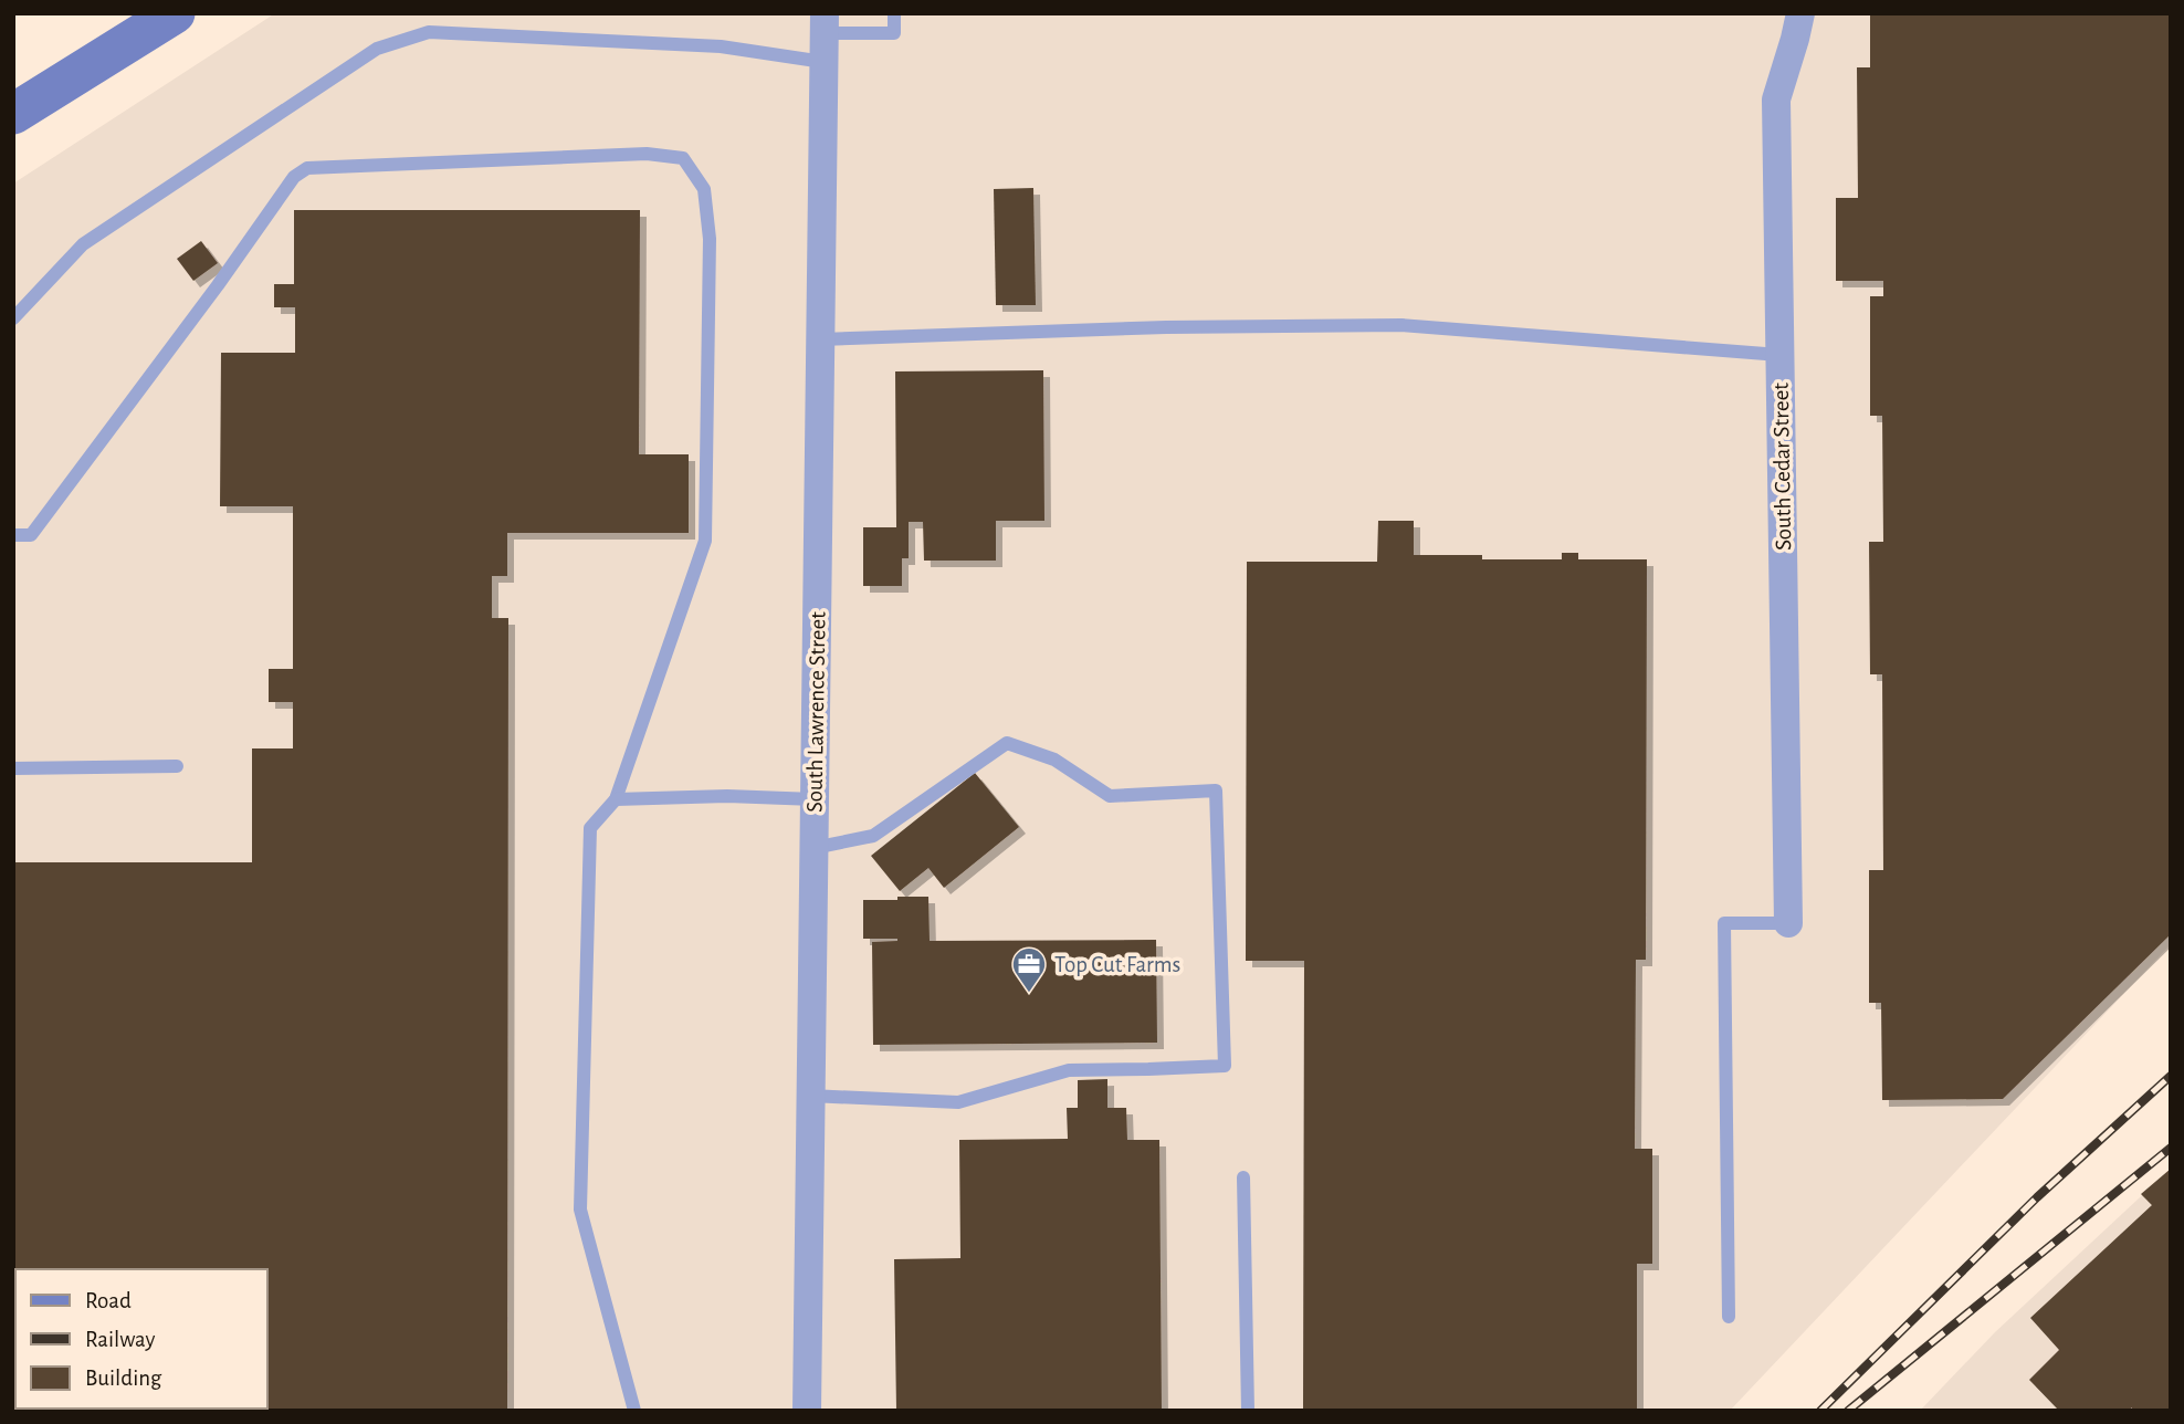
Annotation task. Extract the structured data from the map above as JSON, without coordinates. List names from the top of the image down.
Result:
{
  "streets": {
    "street": ["South Cedar Street", "South Lawrence Street"]
  },
  "places": {
    "office": ["Top Cut Farms"]
  },
  "legend": ["Road", "Railway", "Building"]
}
